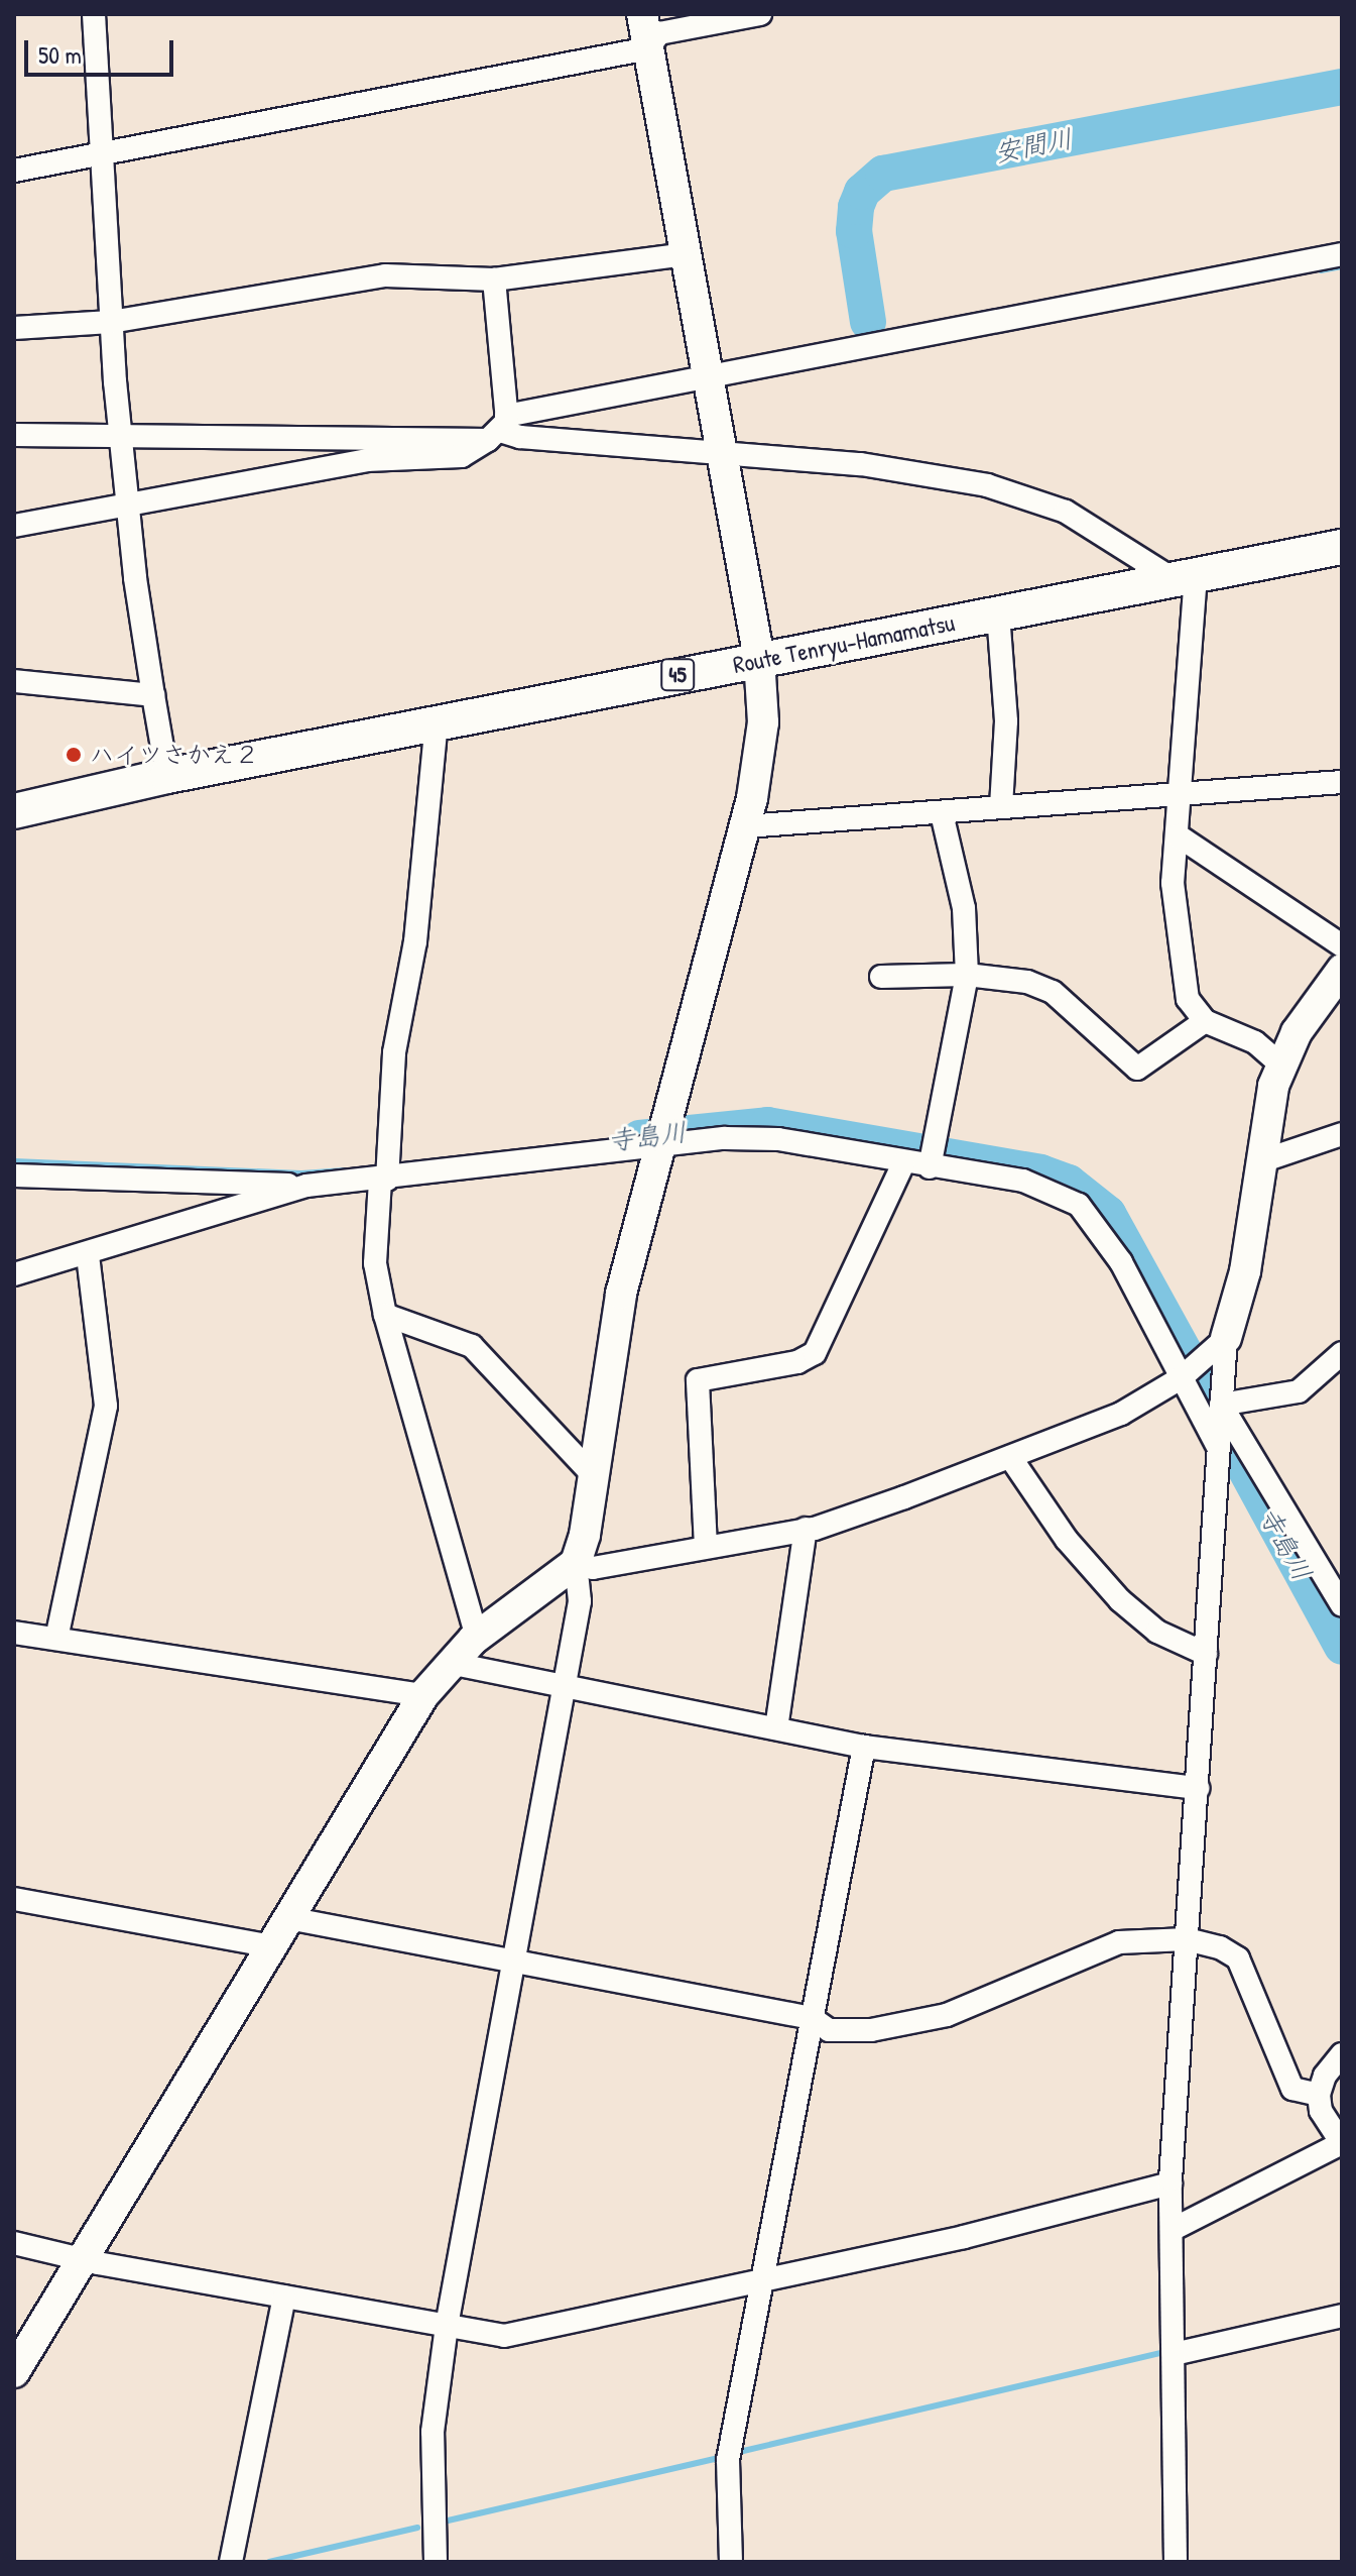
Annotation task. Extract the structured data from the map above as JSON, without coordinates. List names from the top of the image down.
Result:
{
  "streets": {
    "main road": ["Route Tenryu-Hamamatsu", "45"]
  },
  "water": ["安間川", "寺島川"],
  "places": ["ハイツさかえ２"],
  "scale_bar": "50 m"
}
